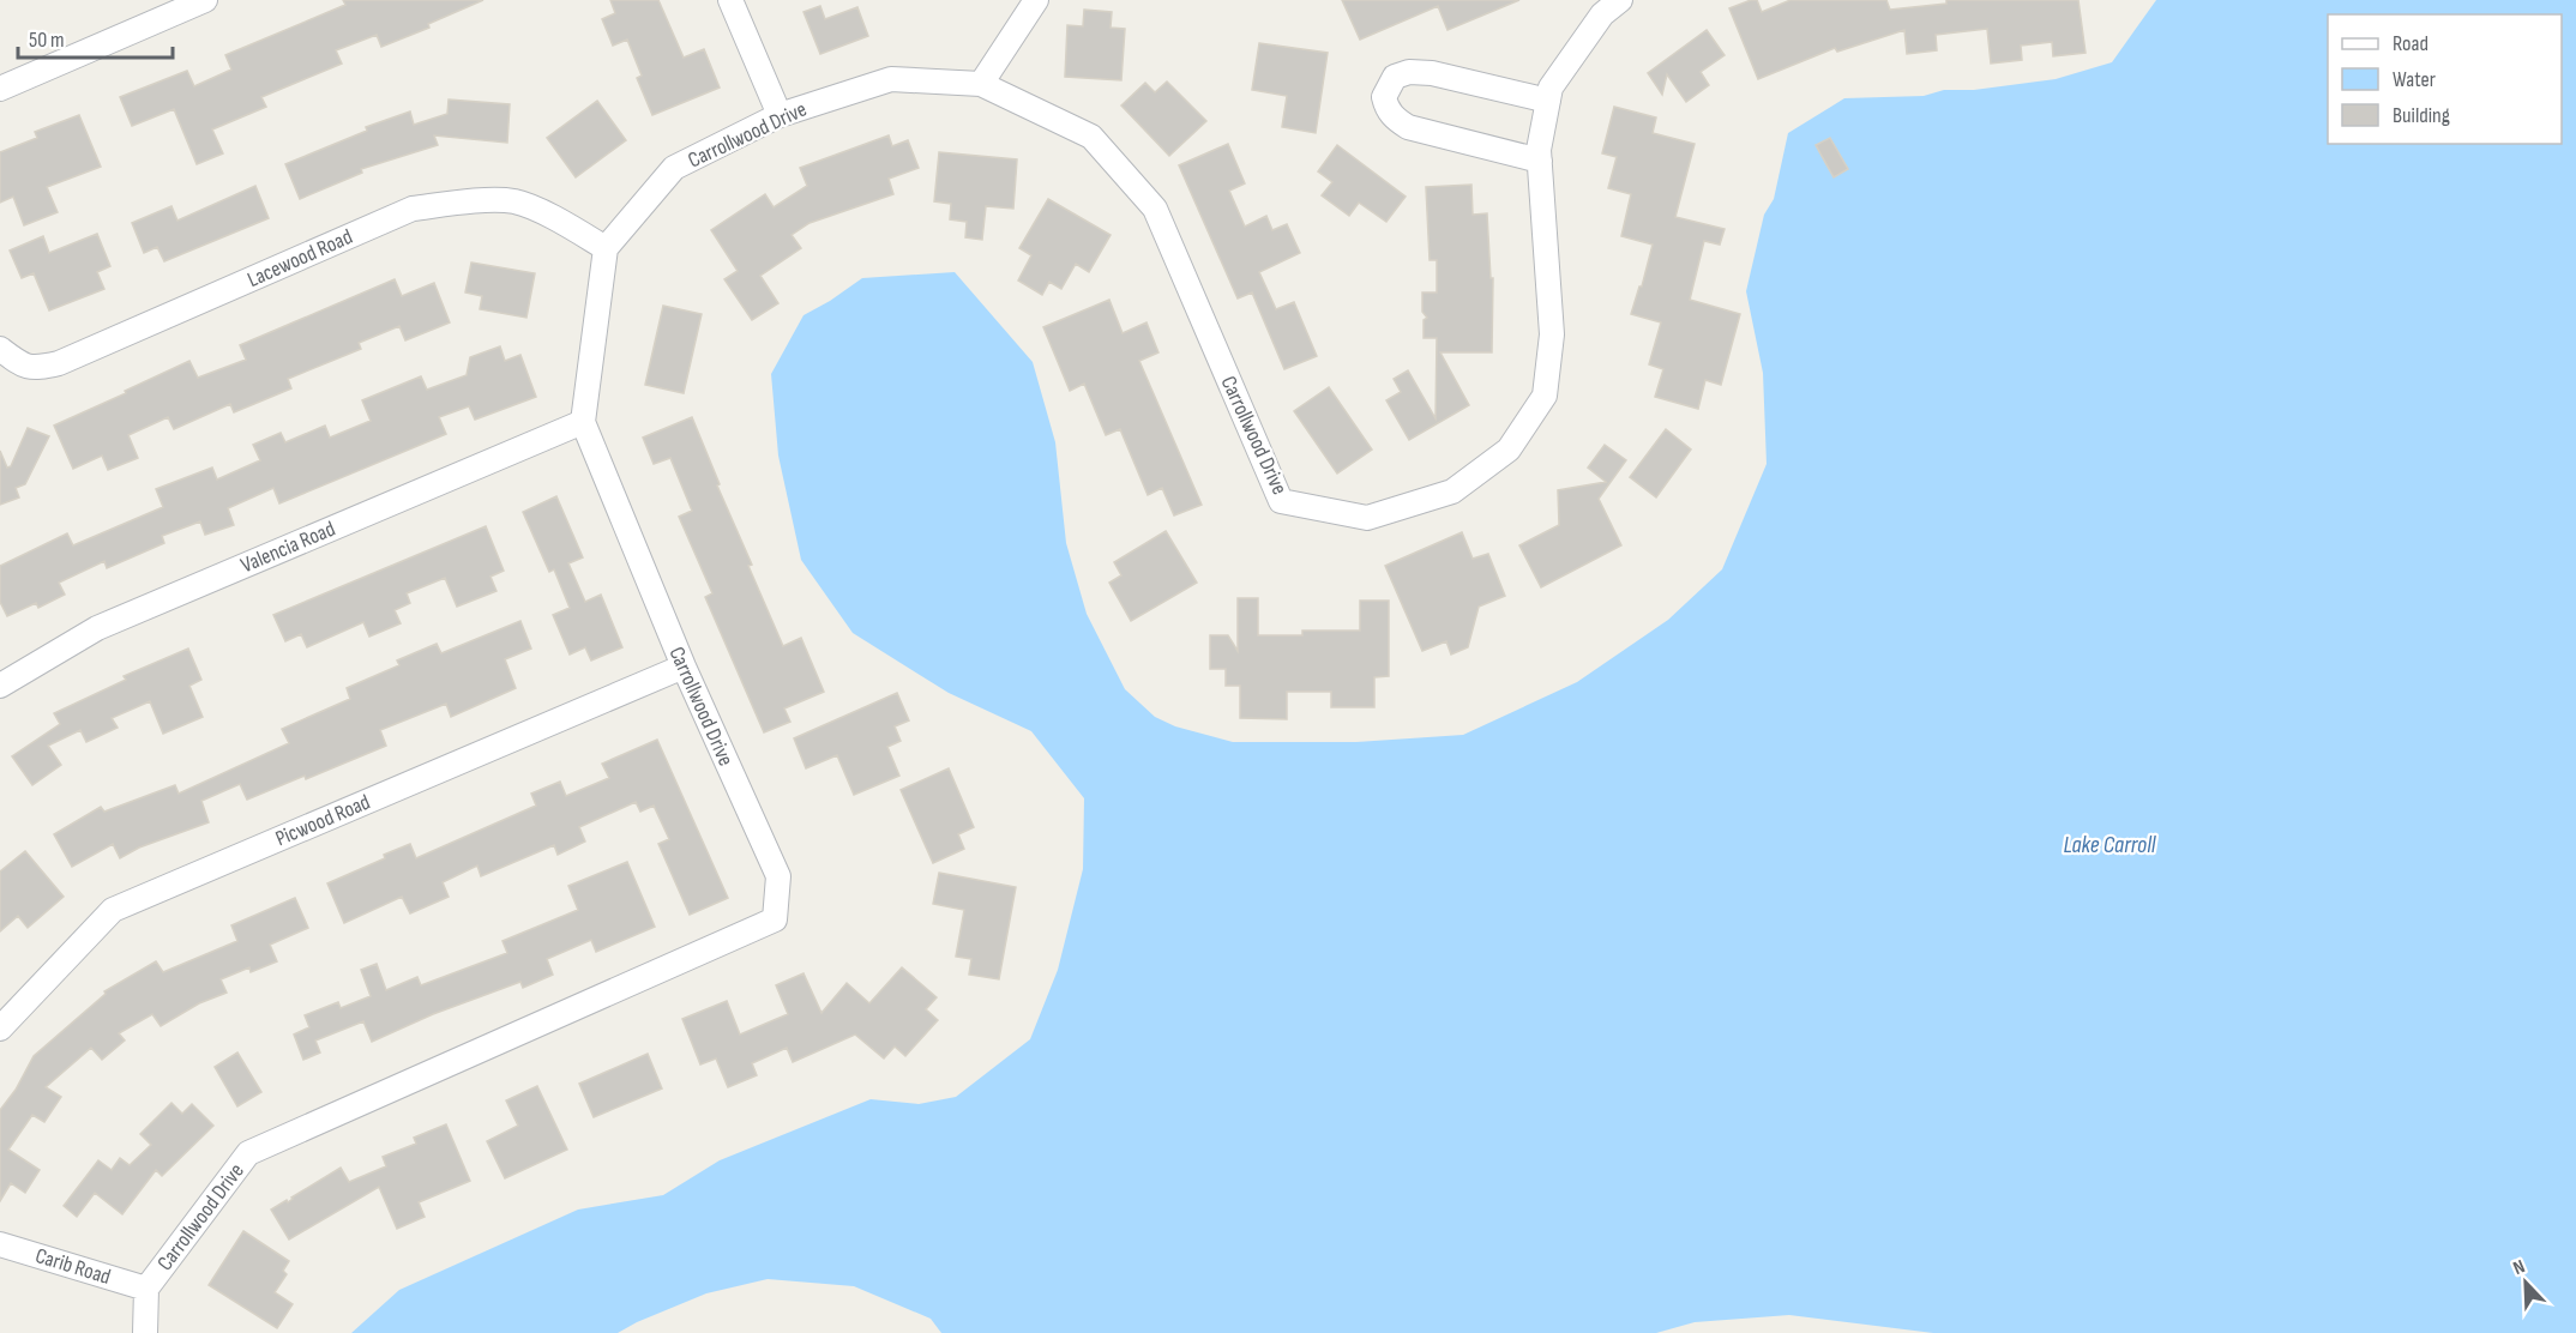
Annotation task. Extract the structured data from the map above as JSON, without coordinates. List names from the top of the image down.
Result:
{
  "streets": {
    "street": [
      "Carrollwood Drive",
      "Lacewood Road",
      "Valencia Road",
      "Picwood Road",
      "Carib Road"
    ]
  },
  "crossings": [
    ["Carrollwood Drive", "Lacewood Road"],
    ["Carrollwood Drive", "Valencia Road"],
    ["Carrollwood Drive", "Picwood Road"],
    ["Carrollwood Drive", "Carib Road"]
  ],
  "water": ["Lake Carroll"],
  "legend": ["Road", "Water", "Building"],
  "scale_bar": "50 m",
  "north": "top left"
}
